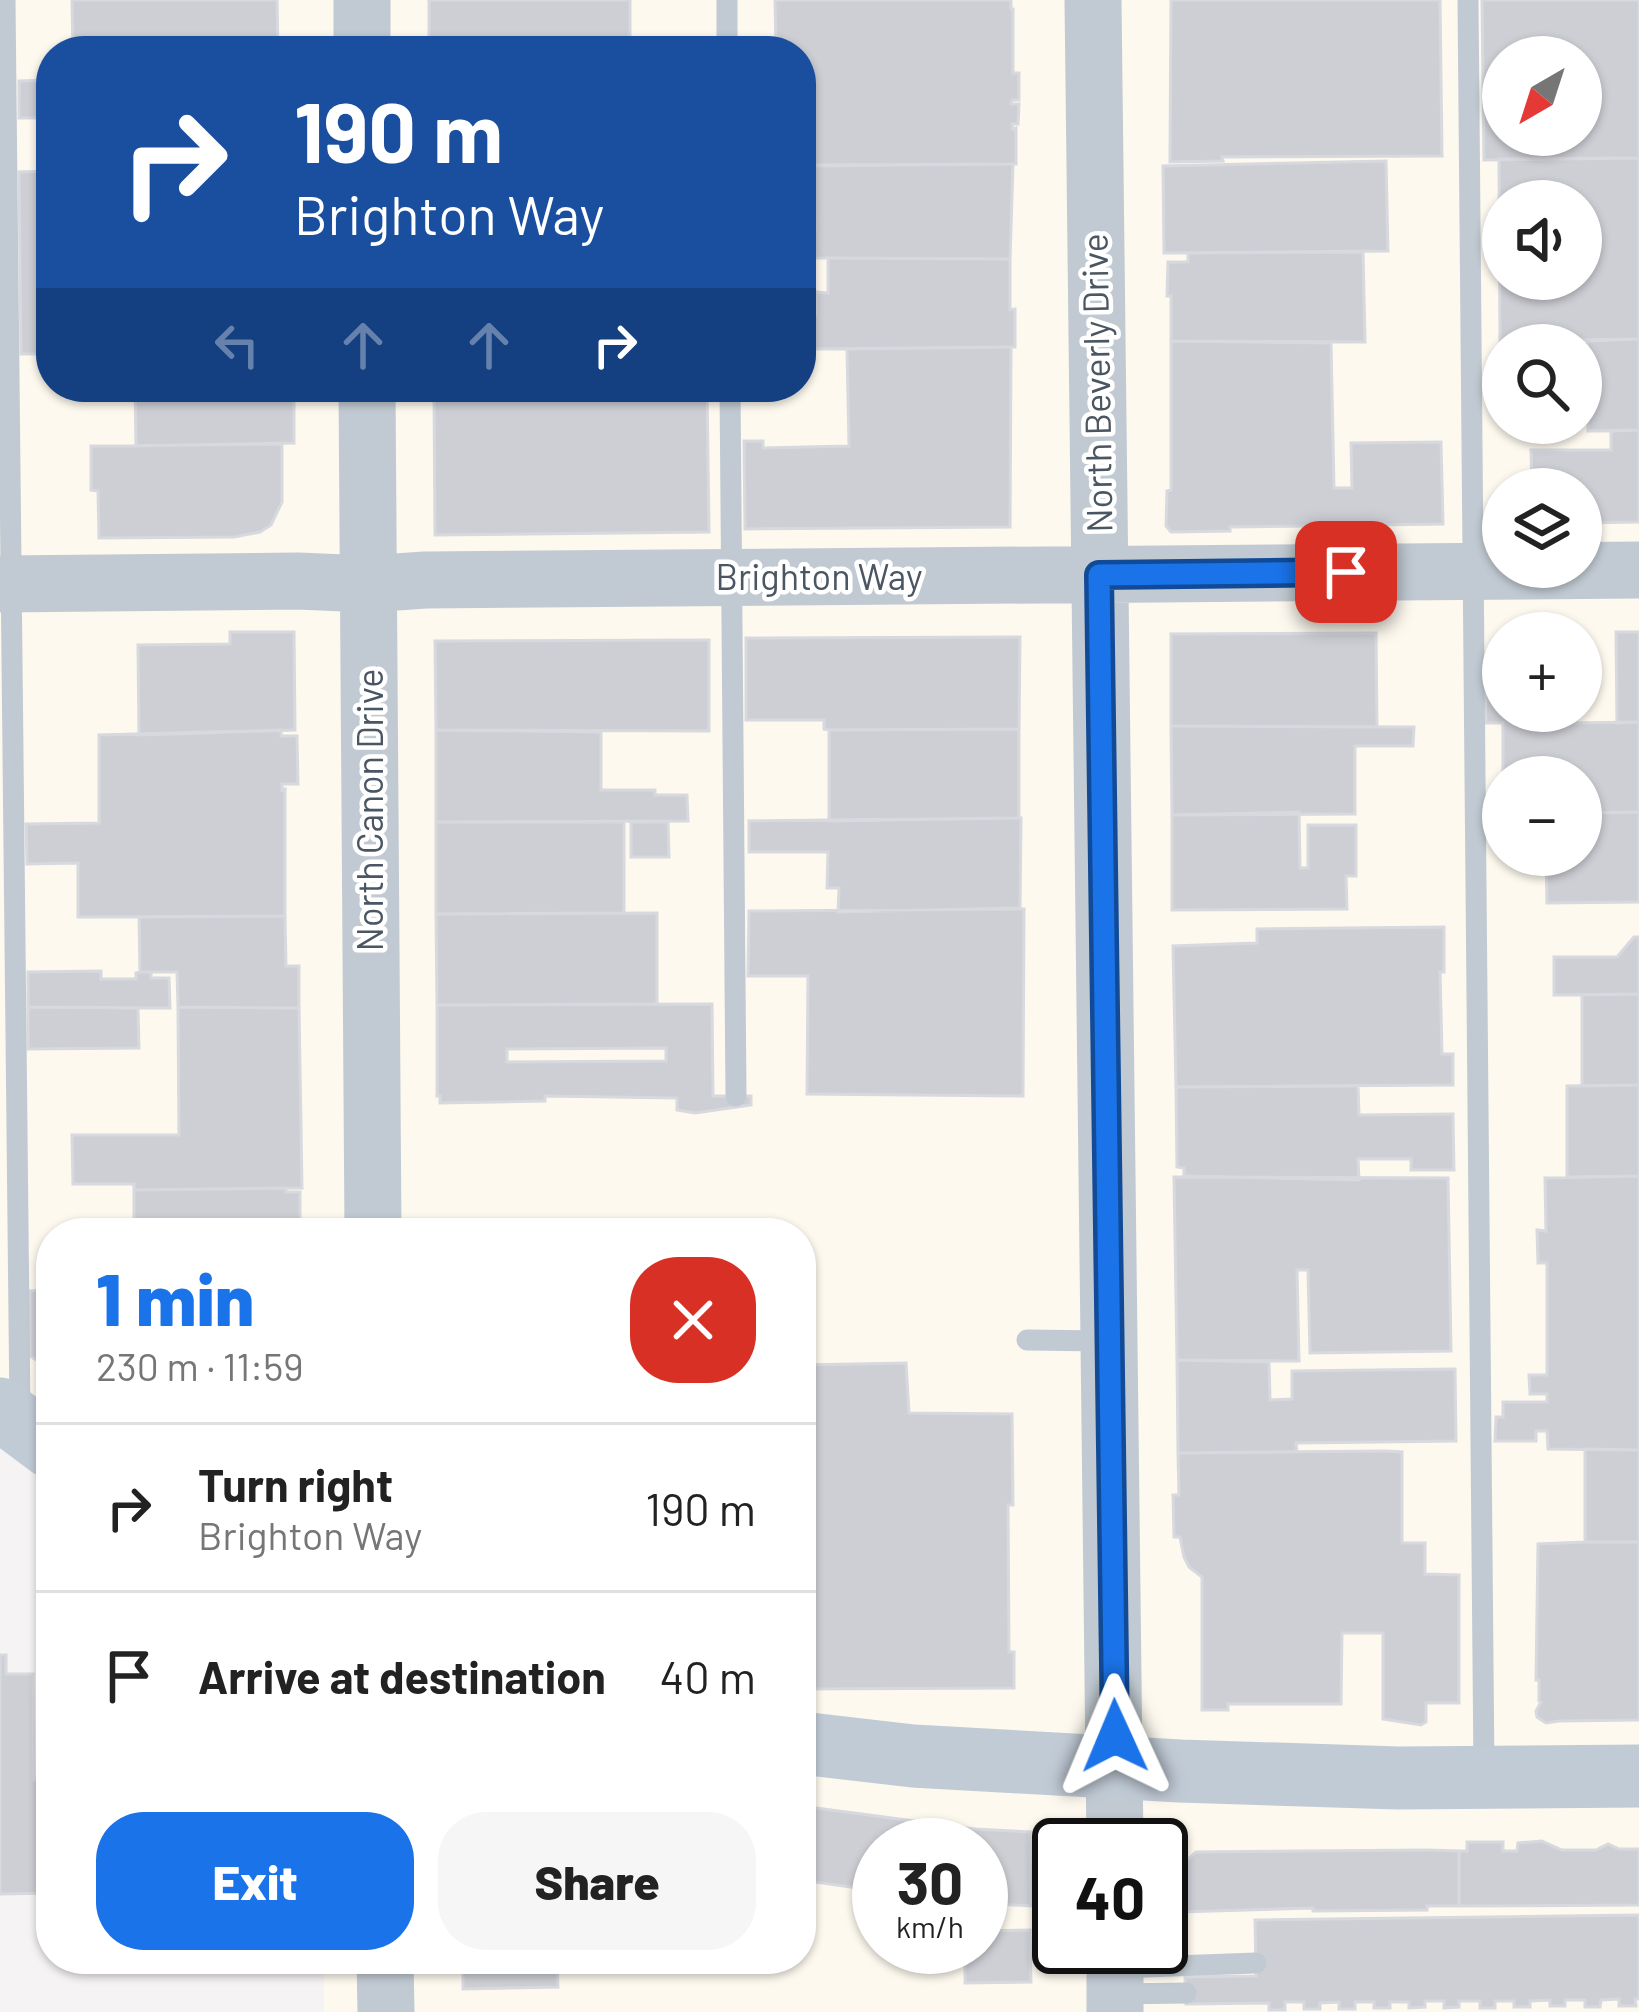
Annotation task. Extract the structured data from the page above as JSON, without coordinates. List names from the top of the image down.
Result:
{
  "streets": {
    "street": ["North Beverly Drive", "Brighton Way", "North Canon Drive"]
  },
  "crossings": [
    ["North Beverly Drive", "Brighton Way"],
    ["Brighton Way", "North Canon Drive"]
  ],
  "north": "bottom left",
  "page": {
    "map_buttons": ["+", "−"],
    "turn": ["190 m", "Brighton Way"],
    "heading": ["1 min", "230 m · 11:59"],
    "list": [
      {
        "name": "Turn right",
        "note": "Brighton Way",
        "value": "190 m"
      },
      {
        "name": "Arrive at destination",
        "value": "40 m"
      }
    ],
    "buttons": ["Exit", "Share"],
    "speed": "30 km/h",
    "limit": "40"
  }
}
